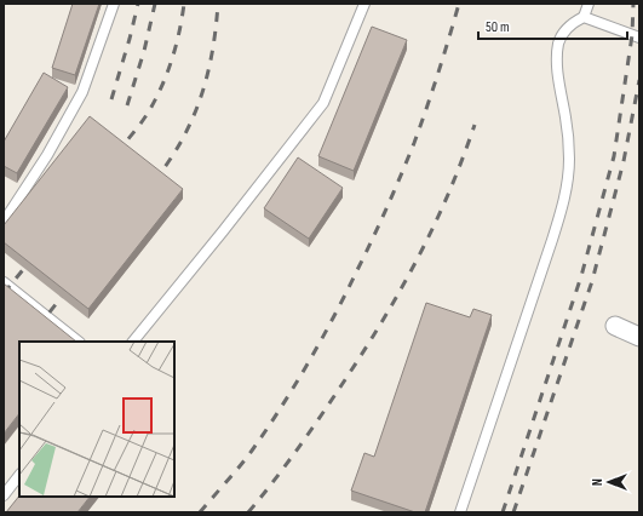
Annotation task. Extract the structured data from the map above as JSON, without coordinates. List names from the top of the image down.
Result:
{
  "scale_bar": "50 m",
  "north": "left"
}
